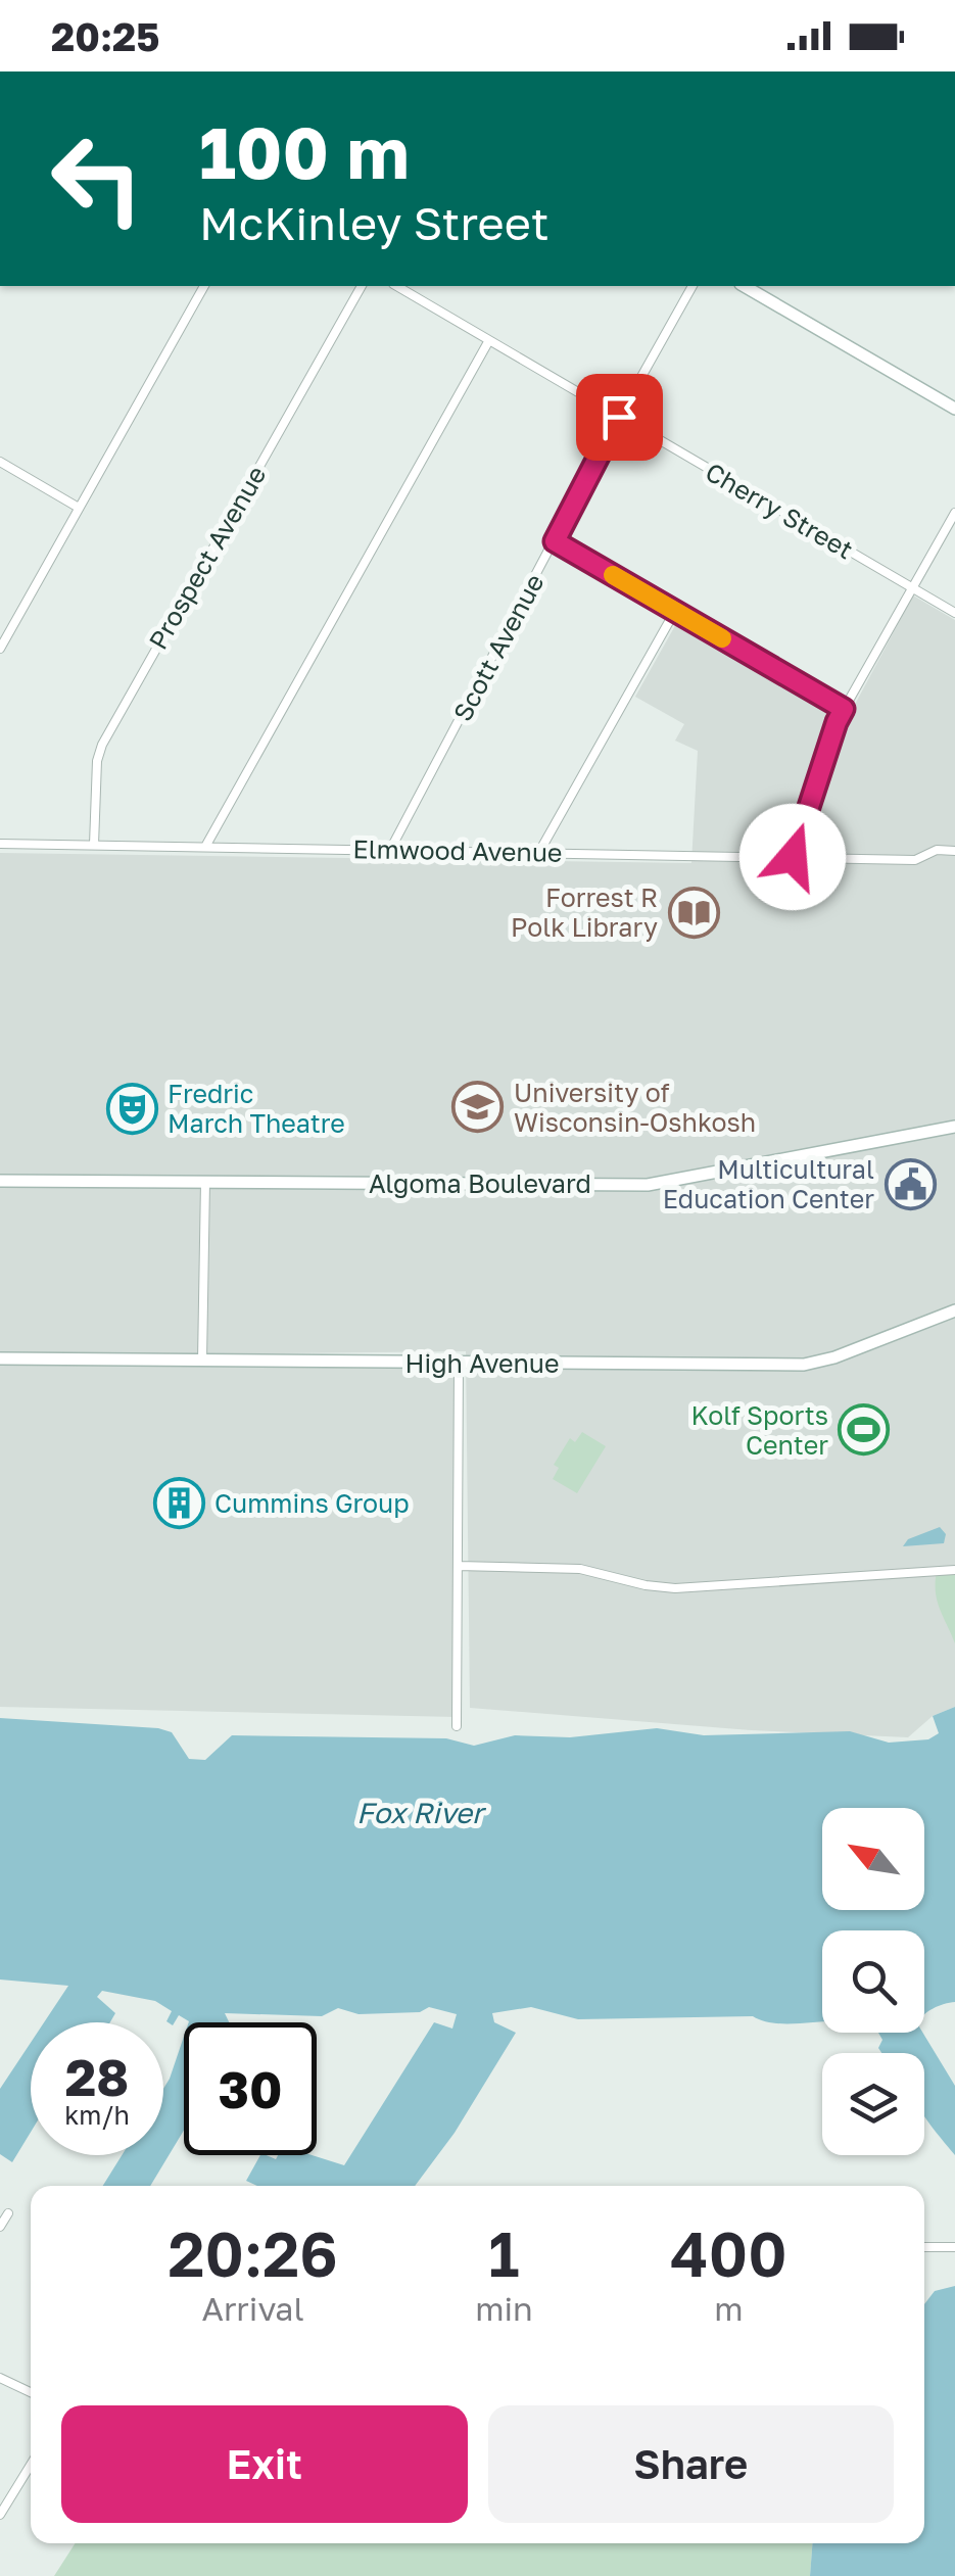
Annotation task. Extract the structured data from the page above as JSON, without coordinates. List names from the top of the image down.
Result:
{
  "streets": {
    "main road": ["Algoma Boulevard", "High Avenue"],
    "street": [
      "Cherry Street",
      "Prospect Avenue",
      "Scott Avenue",
      "Elmwood Avenue"
    ]
  },
  "crossings": [
    ["Cherry Street", "Scott Avenue"],
    ["Prospect Avenue", "Elmwood Avenue"],
    ["Scott Avenue", "Elmwood Avenue"]
  ],
  "water": ["Fox River"],
  "places": {
    "library": ["Forrest R Polk Library"],
    "school or university": ["University of Wisconsin-Oshkosh"],
    "theatre": ["Fredric March Theatre"],
    "public building": ["Multicultural Education Center"],
    "sports": ["Kolf Sports Center"],
    "building": ["Cummins Group"]
  },
  "north": "top left",
  "page": {
    "status": "20:25",
    "turn": ["100 m", "McKinley Street"],
    "speed": "28 km/h",
    "limit": "30",
    "eta": [
      "20:26",
      "Arrival",
      "1",
      "min",
      "400",
      "m"
    ],
    "buttons": ["Exit", "Share"]
  }
}
